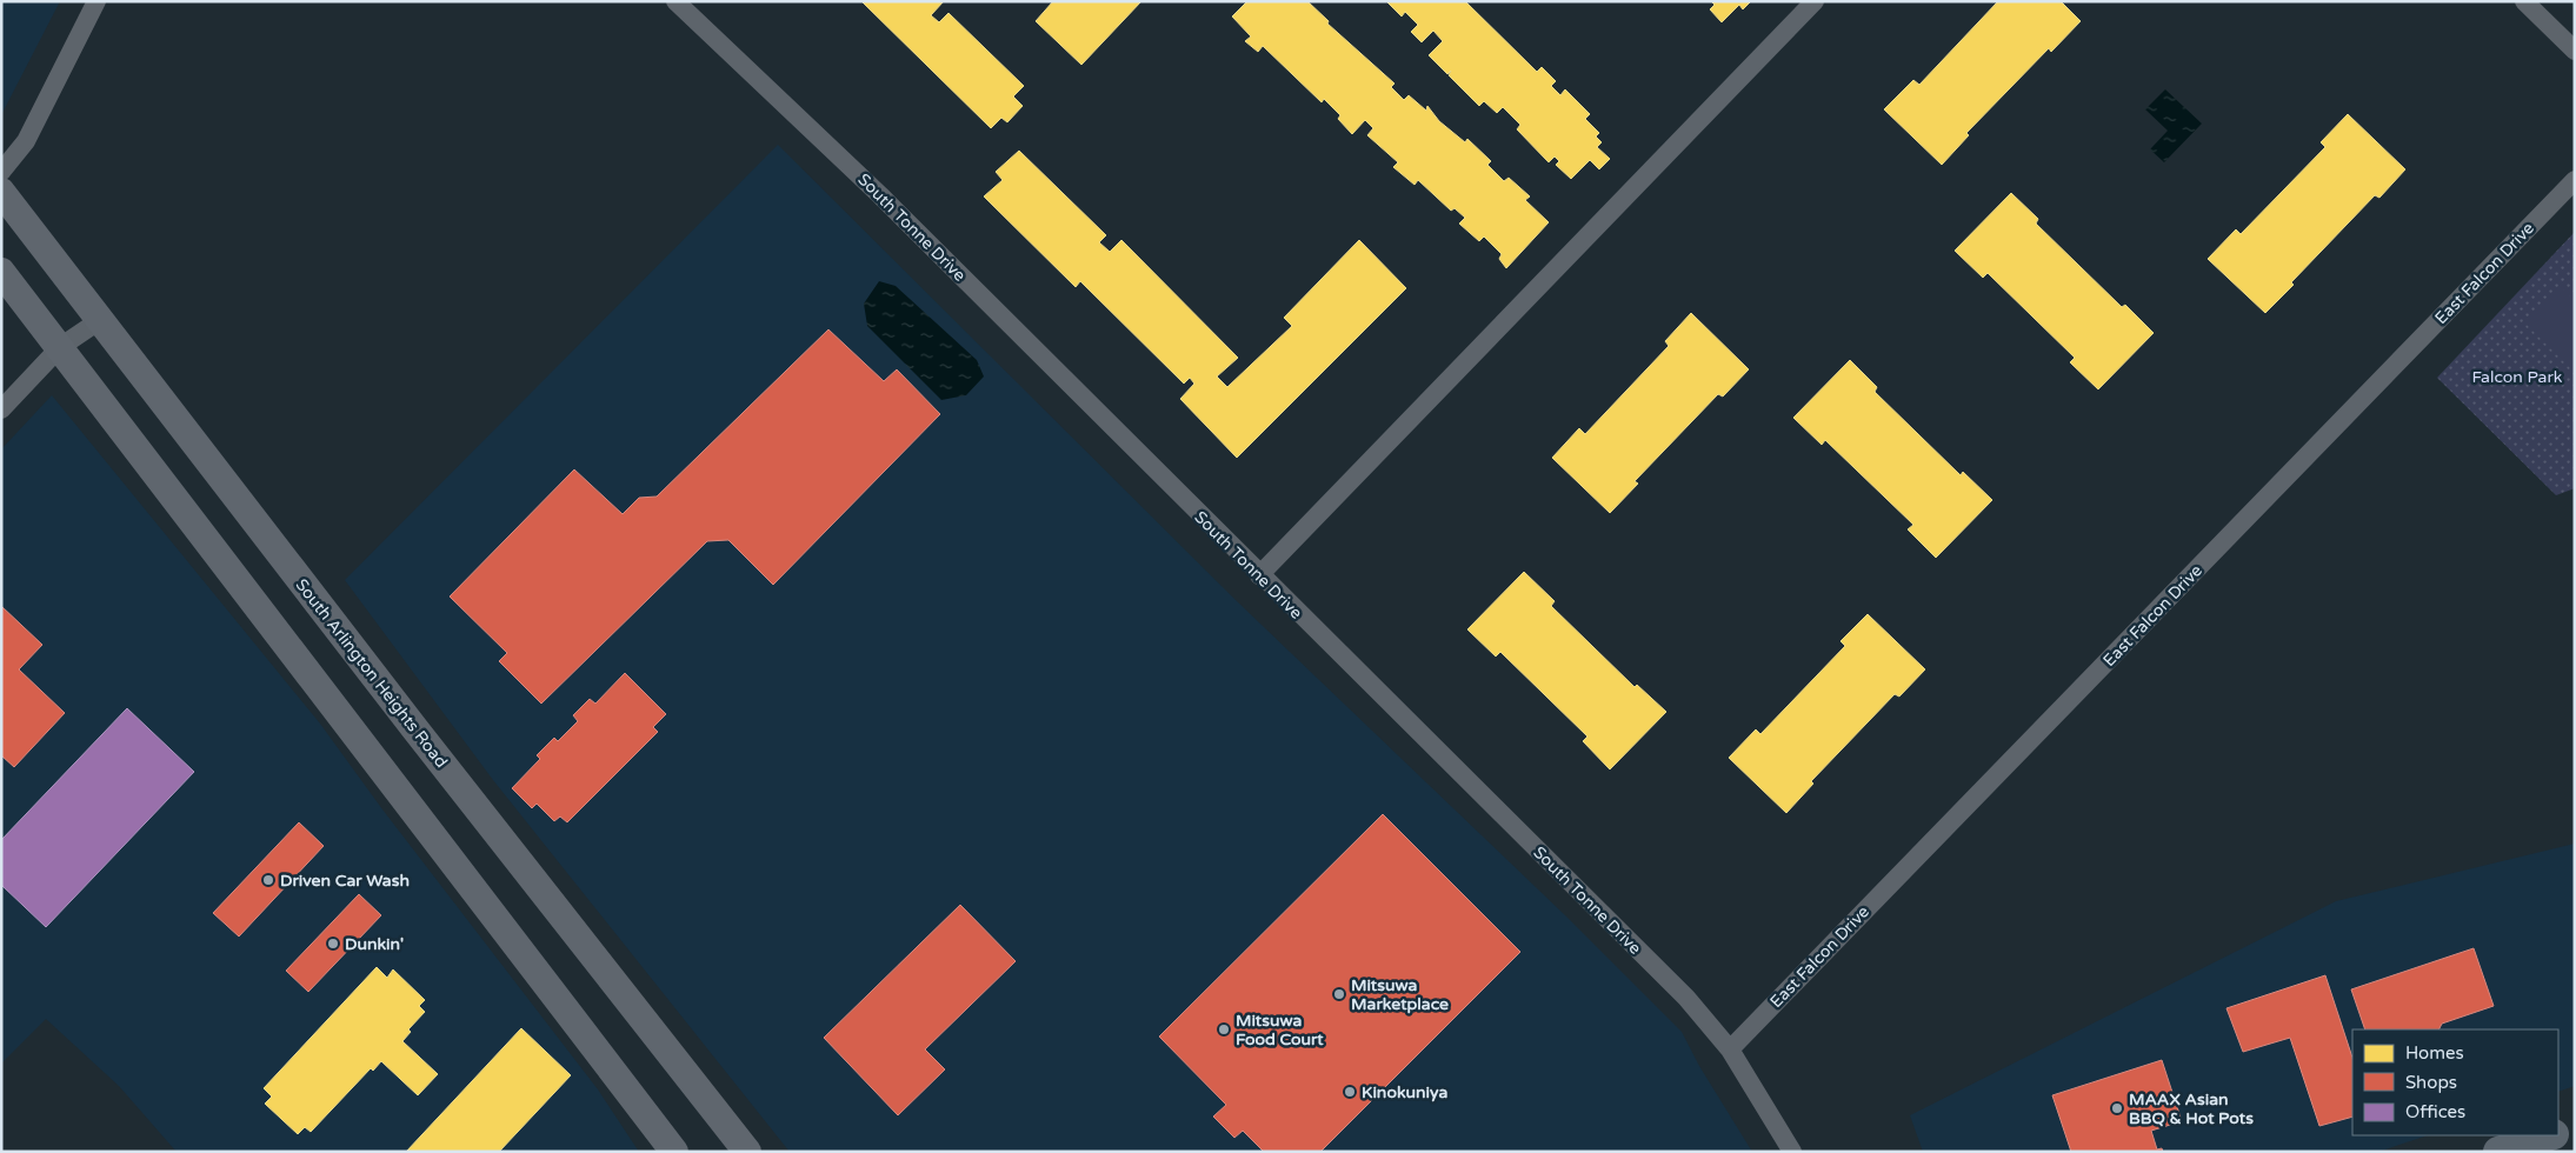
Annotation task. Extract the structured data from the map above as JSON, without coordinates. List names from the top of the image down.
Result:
{
  "streets": {
    "main road": ["South Arlington Heights Road"],
    "street": ["South Tonne Drive", "East Falcon Drive"]
  },
  "crossings": [
    ["South Tonne Drive", "East Falcon Drive"]
  ],
  "parks": ["Falcon Park"],
  "places": [
    "Driven Car Wash",
    "Dunkin'",
    "Mitsuwa Marketplace",
    "Mitsuwa Food Court",
    "Kinokuniya",
    "MAAX Asian BBQ & Hot Pots"
  ],
  "legend": ["Homes", "Shops", "Offices"]
}
